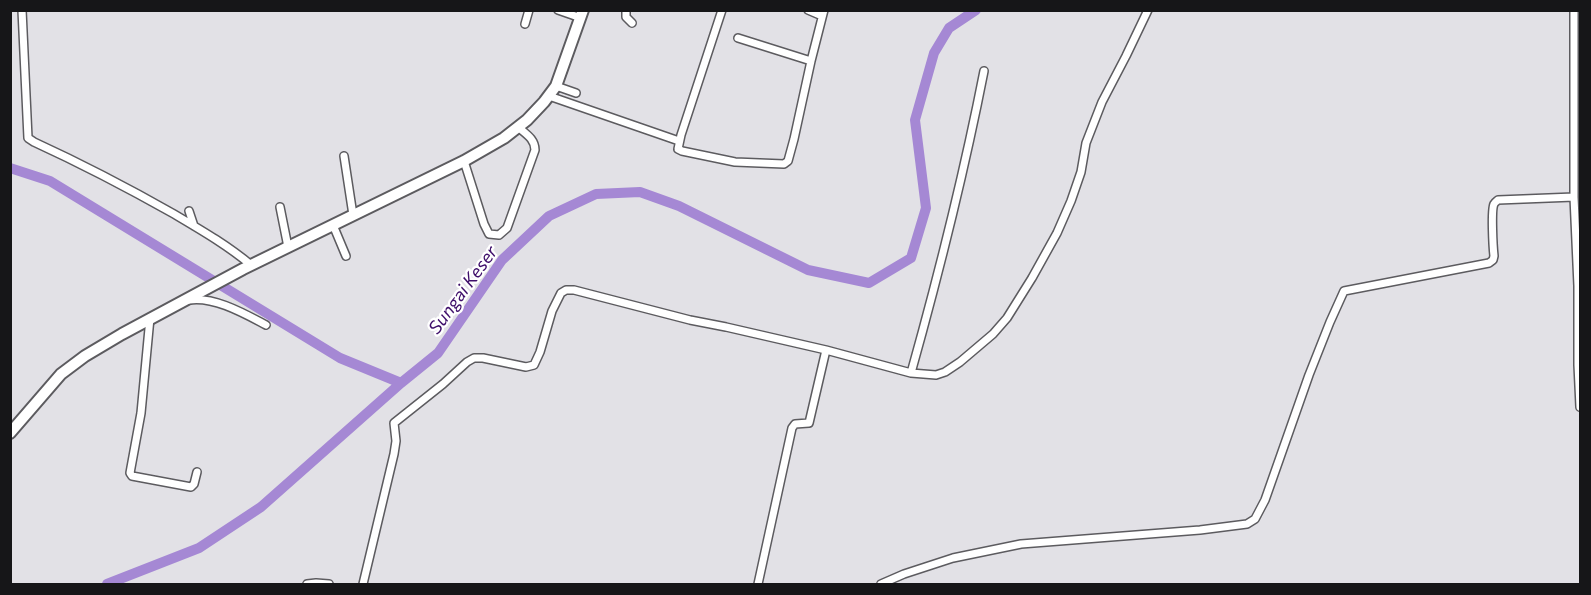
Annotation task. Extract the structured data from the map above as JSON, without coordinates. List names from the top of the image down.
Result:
{
  "water": ["Sungai Keser"]
}
